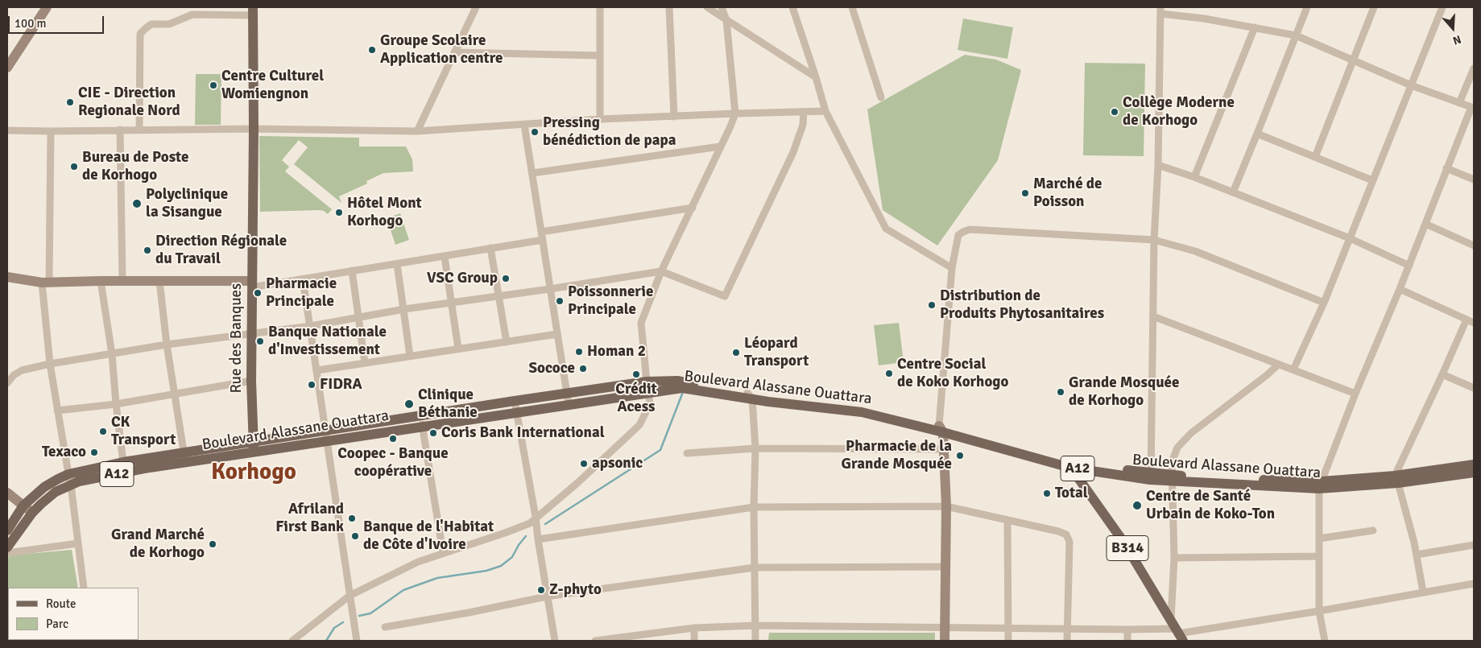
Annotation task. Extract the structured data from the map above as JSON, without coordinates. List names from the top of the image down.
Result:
{
  "streets": {
    "main road": [
      "Rue des Banques",
      "Boulevard Alassane Ouattara",
      "A12",
      "B314"
    ]
  },
  "crossings": [
    ["Rue des Banques", "Boulevard Alassane Ouattara"],
    ["Boulevard Alassane Ouattara", "B314"]
  ],
  "districts": ["Korhogo"],
  "places": [
    "Groupe Scolaire Application centre",
    "Centre Culturel Womiengnon",
    "CIE - Direction Regionale Nord",
    "Collège Moderne de Korhogo",
    "Pressing bénédiction de papa",
    "Bureau de Poste de Korhogo",
    "Marché de Poisson",
    "Polyclinique la Sisangue",
    "Hôtel Mont Korhogo",
    "Direction Régionale du Travail",
    "VSC Group",
    "Pharmacie Principale",
    "Poissonnerie Principale",
    "Distribution de Produits Phytosanitaires",
    "Banque Nationale d'Investissement",
    "Homan 2",
    "Léopard Transport",
    "Sococe",
    "Centre Social de Koko Korhogo",
    "Crédit Acess",
    "FIDRA",
    "Grande Mosquée de Korhogo",
    "Clinique Béthanie",
    "CK Transport",
    "Coris Bank International",
    "Coopec - Banque coopérative",
    "Texaco",
    "Pharmacie de la Grande Mosquée",
    "apsonic",
    "Total",
    "Centre de Santé Urbain de Koko-Ton",
    "Afriland First Bank",
    "Banque de l'Habitat de Côte d'Ivoire",
    "Grand Marché de Korhogo",
    "Z-phyto"
  ],
  "legend": ["Route", "Parc"],
  "scale_bar": "100 m",
  "north": "bottom"
}
